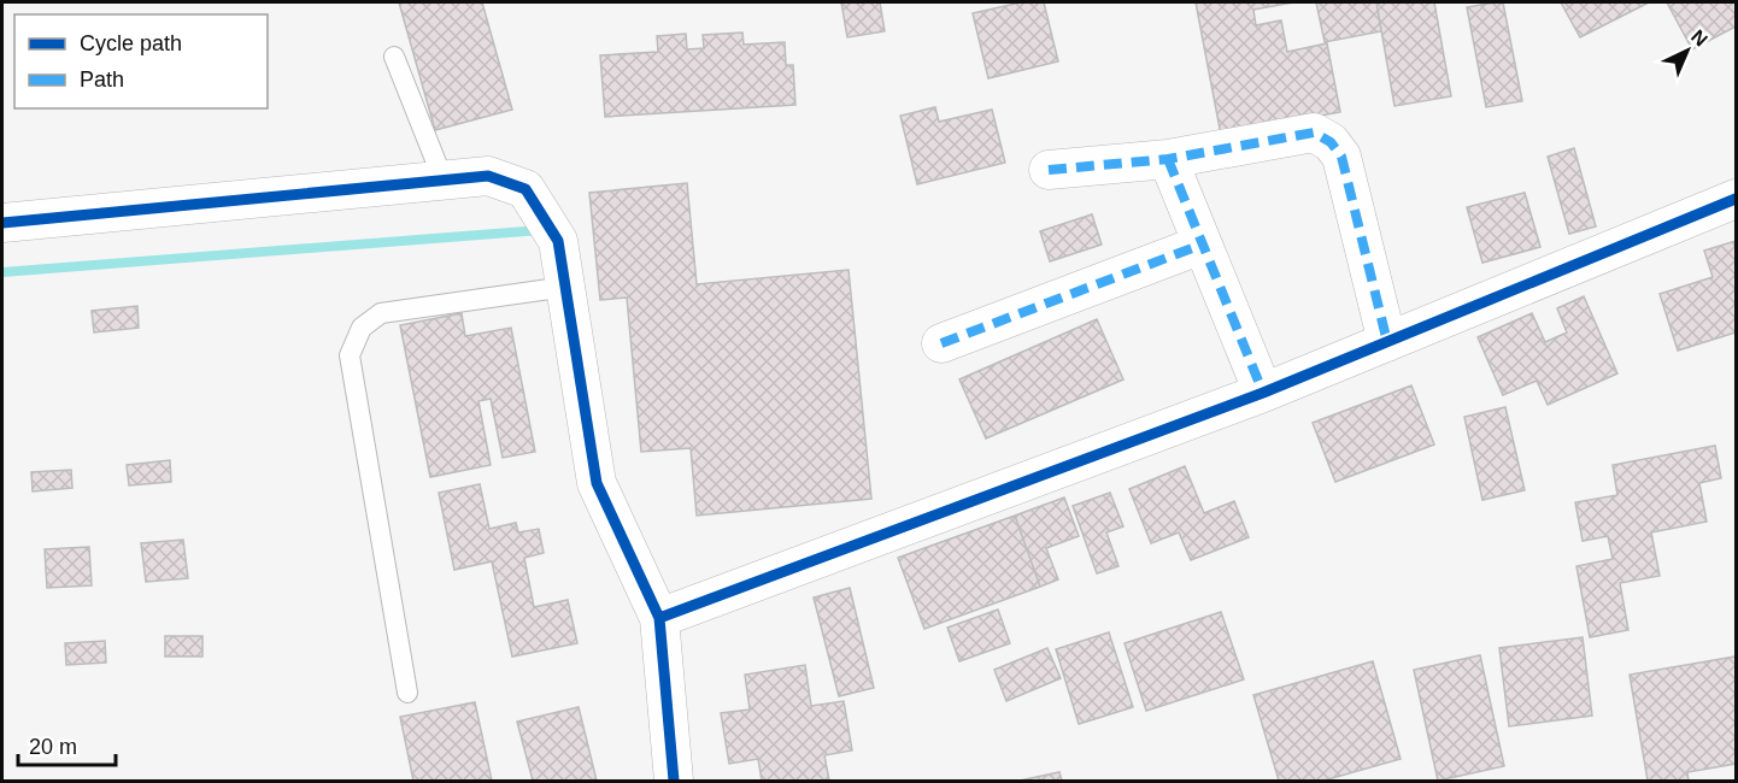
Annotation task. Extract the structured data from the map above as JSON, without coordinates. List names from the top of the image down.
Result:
{
  "legend": ["Cycle path", "Path"],
  "scale_bar": "20 m",
  "north": "top right"
}
